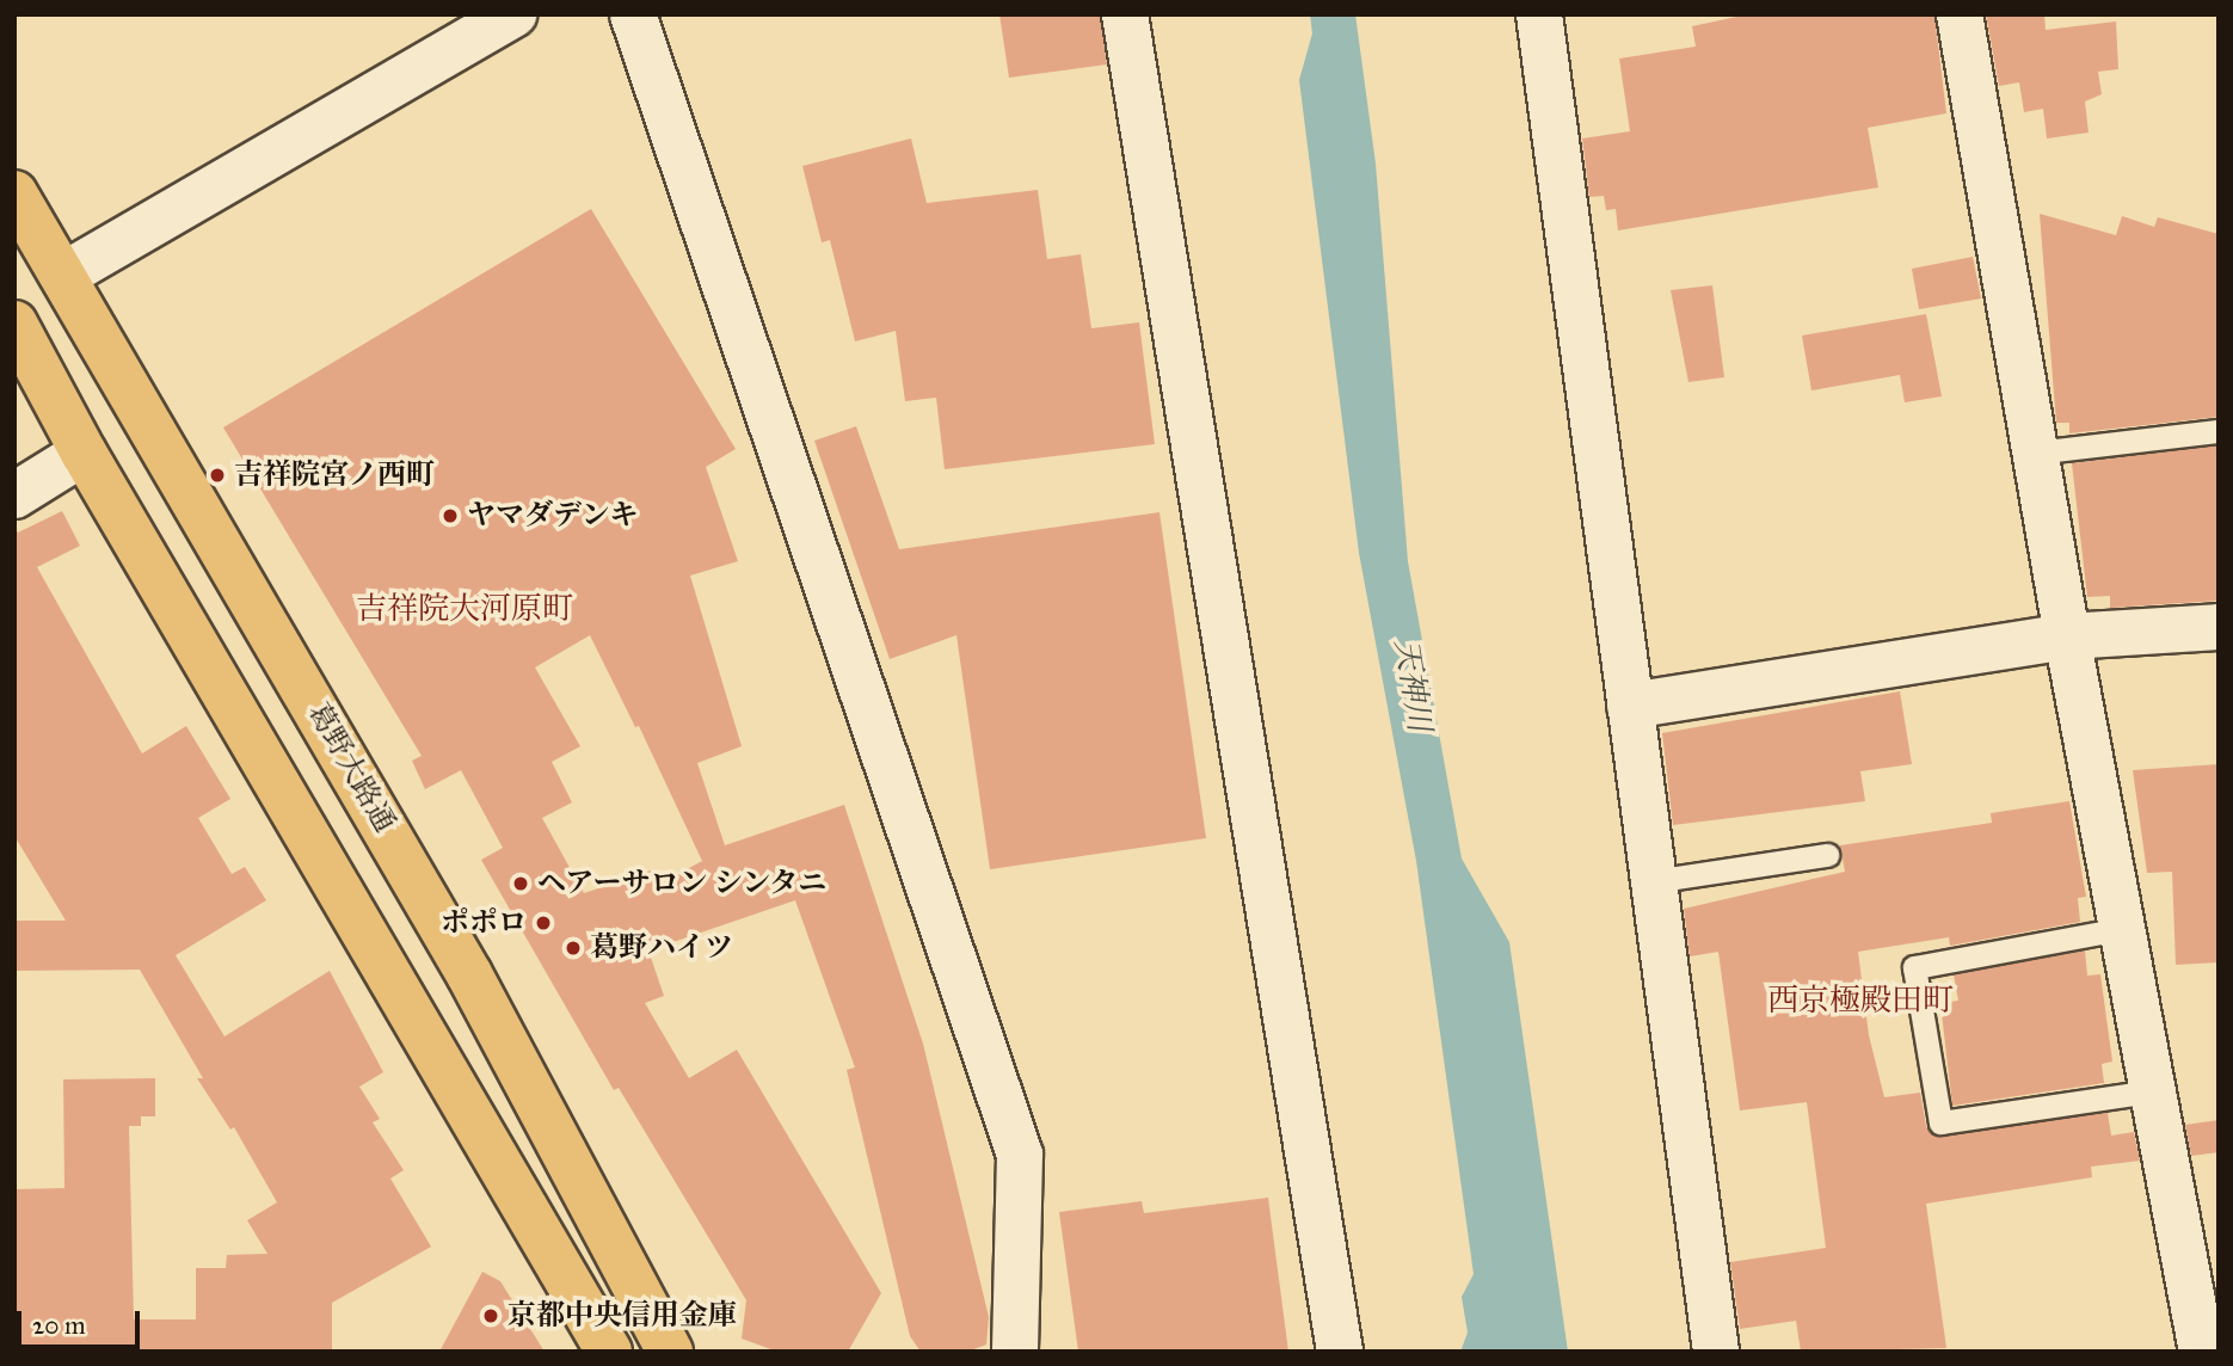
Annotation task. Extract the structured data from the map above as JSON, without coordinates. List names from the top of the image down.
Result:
{
  "streets": {
    "main road": ["葛野大路通"]
  },
  "districts": ["吉祥院大河原町", "西京極殿田町"],
  "water": ["天神川"],
  "places": [
    "吉祥院宮ノ西町",
    "ヤマダデンキ",
    "ヘアーサロン シンタニ",
    "ポポロ",
    "葛野ハイツ",
    "京都中央信用金庫"
  ],
  "scale_bar": "20 m"
}
